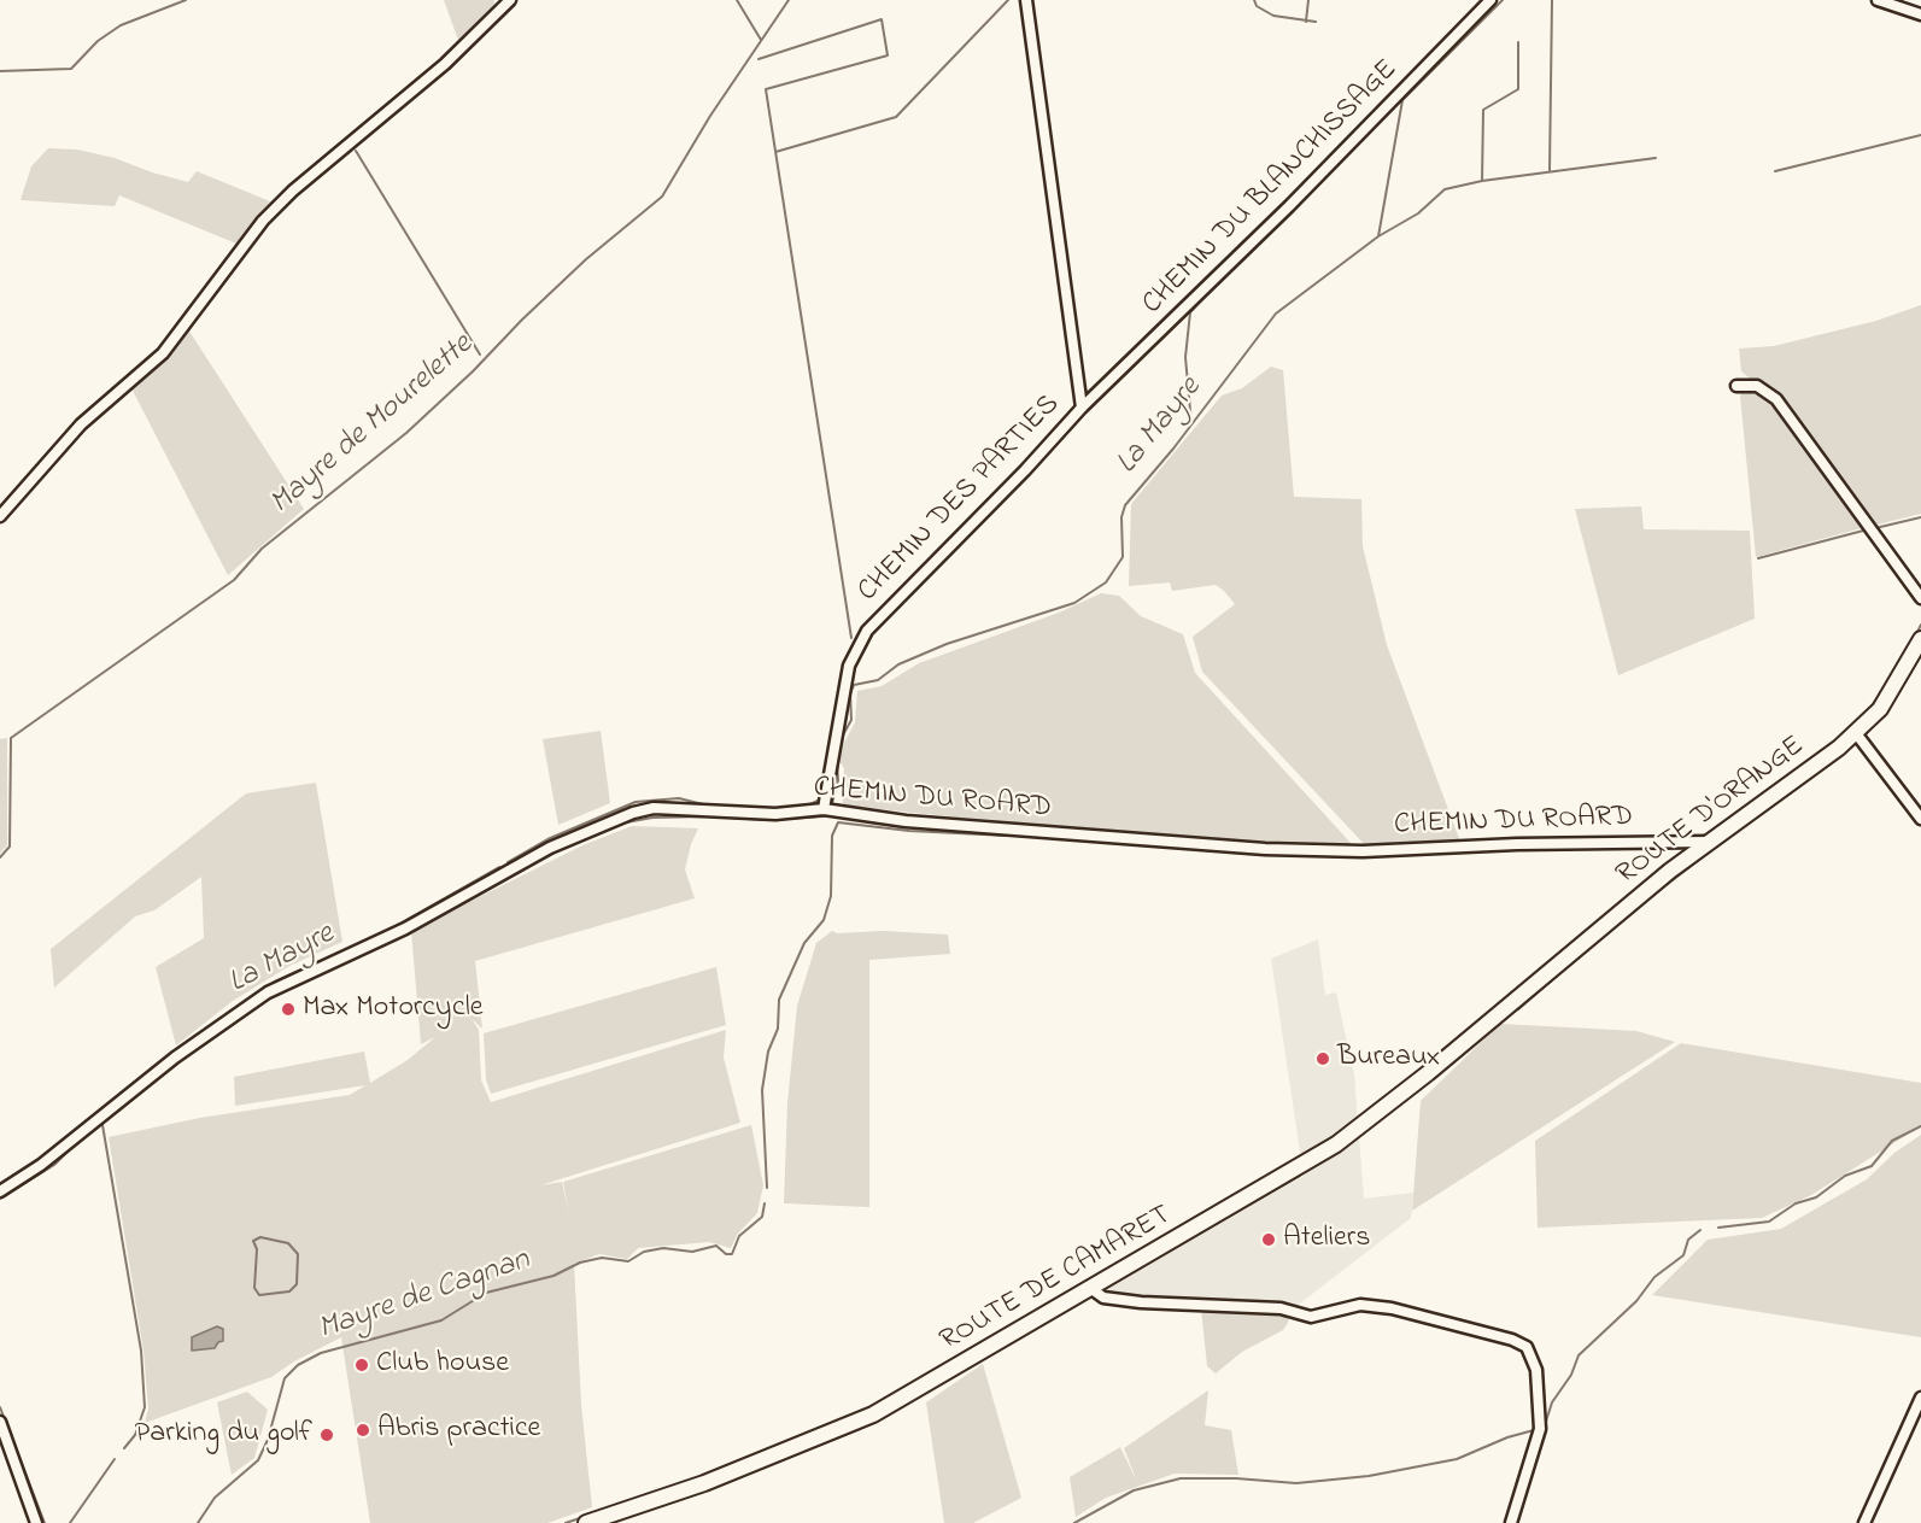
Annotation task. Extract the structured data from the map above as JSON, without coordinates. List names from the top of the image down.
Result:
{
  "streets": {
    "main road": ["ROUTE D'ORANGE", "ROUTE DE CAMARET"],
    "street": ["CHEMIN DU BLANCHISSAGE", "CHEMIN DES PARTIES", "CHEMIN DU ROARD"]
  },
  "crossings": [
    ["CHEMIN DU BLANCHISSAGE", "CHEMIN DES PARTIES"],
    ["CHEMIN DES PARTIES", "CHEMIN DU ROARD"],
    ["CHEMIN DU ROARD", "ROUTE D'ORANGE"],
    ["ROUTE D'ORANGE", "ROUTE DE CAMARET"]
  ],
  "water": ["Mayre de Mourelette", "La Mayre", "Mayre de Cagnan"],
  "places": [
    "Max Motorcycle",
    "Bureaux",
    "Ateliers",
    "Club house",
    "Abris practice",
    "Parking du golf"
  ]
}
